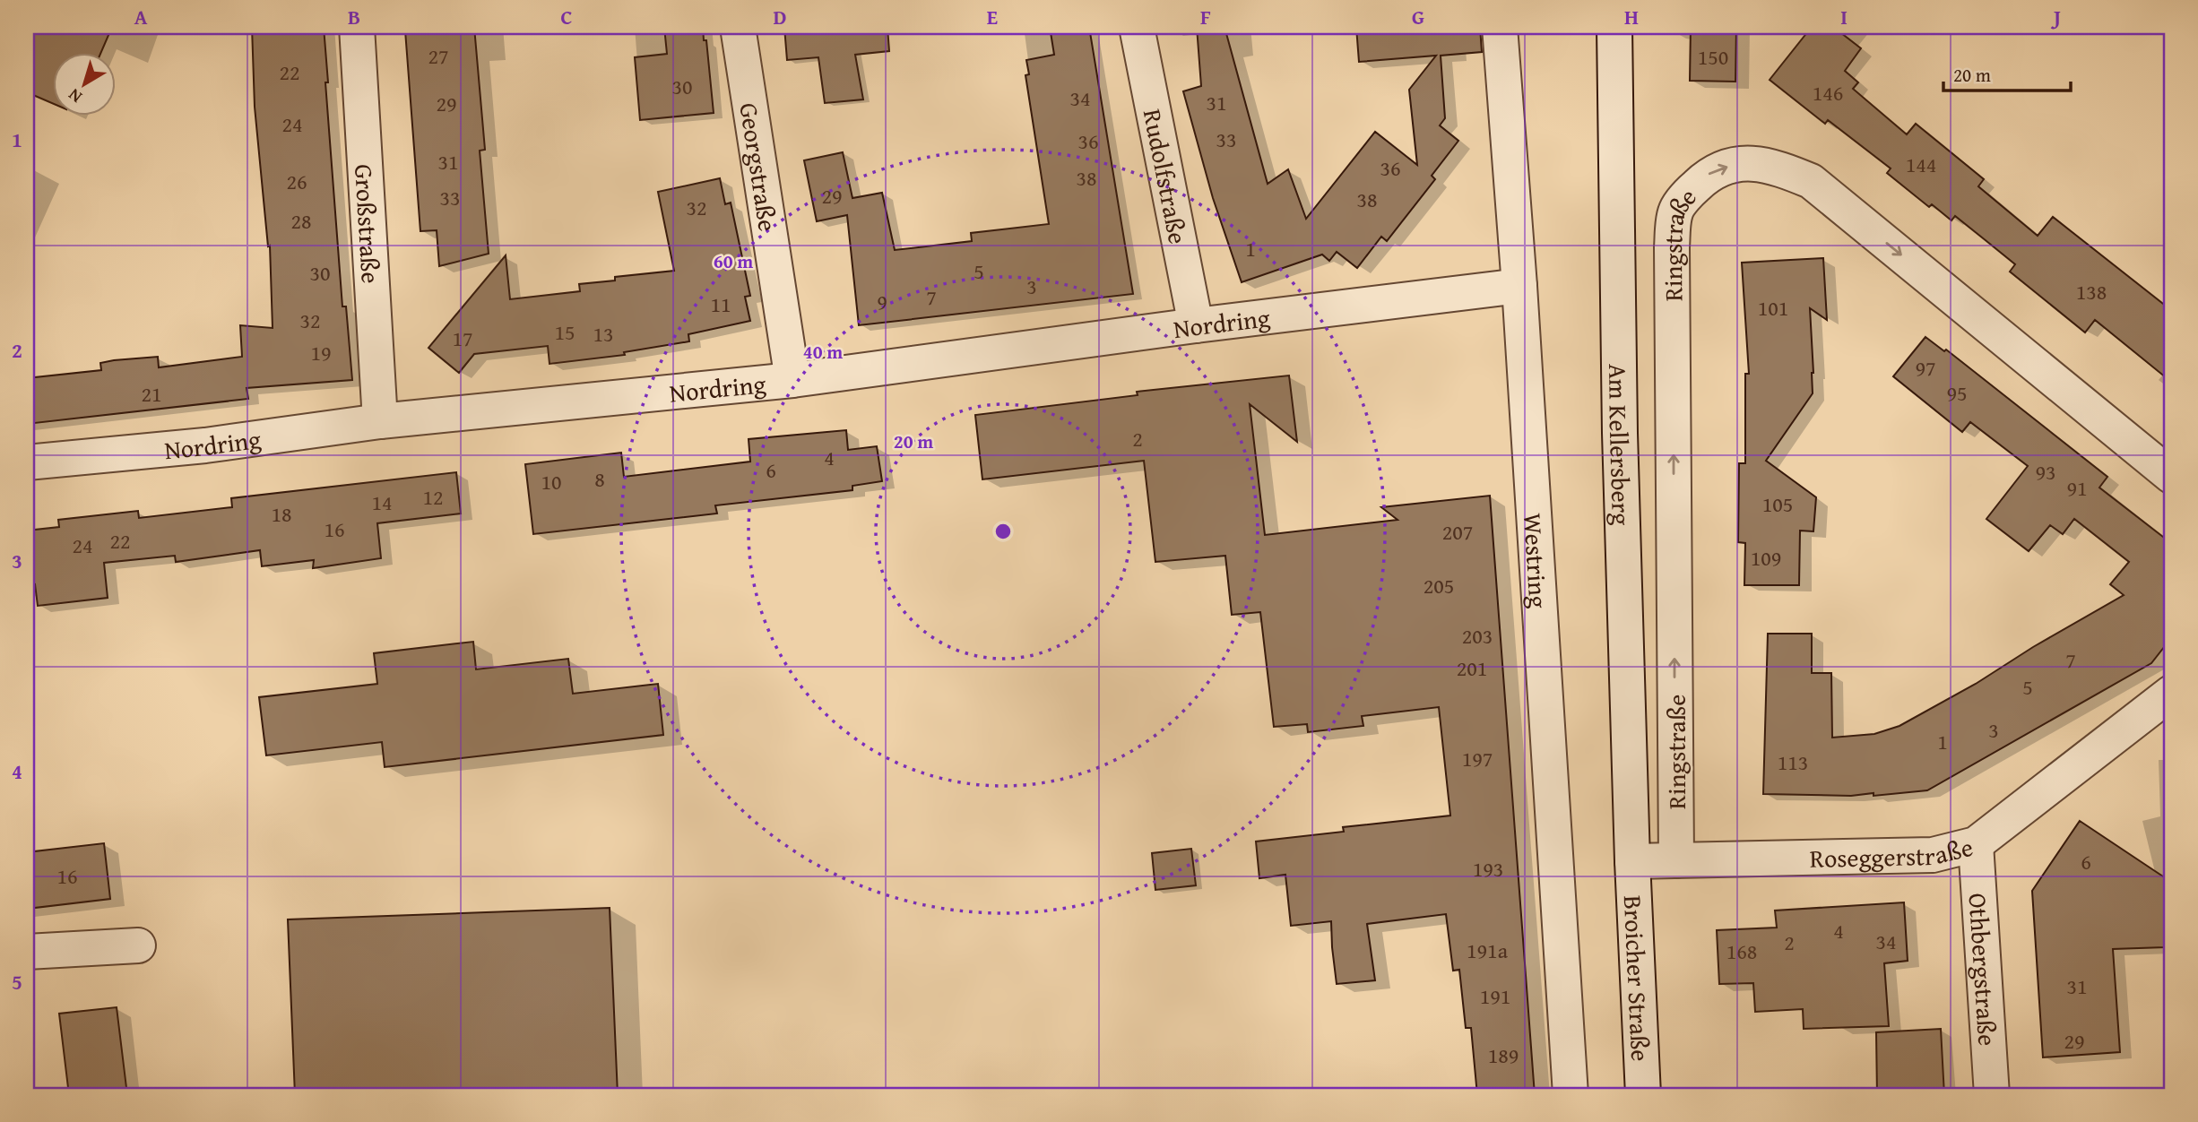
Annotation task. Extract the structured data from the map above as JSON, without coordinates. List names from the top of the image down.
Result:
{
  "streets": {
    "street": [
      "Georgstraße",
      "Rudolfstraße",
      "Großstraße",
      "Ringstraße",
      "Nordring",
      "Am Kellersberg",
      "Westring",
      "Roseggerstraße",
      "Othbergstraße",
      "Broicher Straße"
    ]
  },
  "crossings": [
    ["Georgstraße", "Nordring"],
    ["Rudolfstraße", "Nordring"],
    ["Großstraße", "Nordring"],
    ["Ringstraße", "Roseggerstraße"],
    ["Nordring", "Westring"],
    ["Am Kellersberg", "Roseggerstraße"],
    ["Am Kellersberg", "Broicher Straße"],
    ["Roseggerstraße", "Othbergstraße"],
    ["Roseggerstraße", "Broicher Straße"]
  ],
  "house_numbers": [
    "27",
    "150",
    "22",
    "30",
    "146",
    "34",
    "31",
    "29",
    "24",
    "33",
    "36",
    "31",
    "144",
    "36",
    "38",
    "26",
    "29",
    "33",
    "38",
    "32",
    "28",
    "1",
    "5",
    "30",
    "3",
    "138",
    "7",
    "9",
    "11",
    "101",
    "32",
    "15",
    "13",
    "17",
    "19",
    "97",
    "95",
    "21",
    "2",
    "4",
    "6",
    "93",
    "8",
    "10",
    "91",
    "12",
    "14",
    "105",
    "18",
    "16",
    "207",
    "22",
    "24",
    "109",
    "205",
    "203",
    "7",
    "201",
    "5",
    "3",
    "1",
    "197",
    "113",
    "6",
    "193",
    "16",
    "4",
    "34",
    "2",
    "191a",
    "168",
    "31",
    "191",
    "29",
    "189"
  ],
  "scale_bar": "20 m",
  "north": "bottom left",
  "grid": {
    "columns": [
      "A",
      "B",
      "C",
      "D",
      "E",
      "F",
      "G",
      "H",
      "I",
      "J"
    ],
    "rows": [
      "1",
      "2",
      "3",
      "4",
      "5"
    ]
  },
  "rings": ["60 m", "40 m", "20 m"]
}
